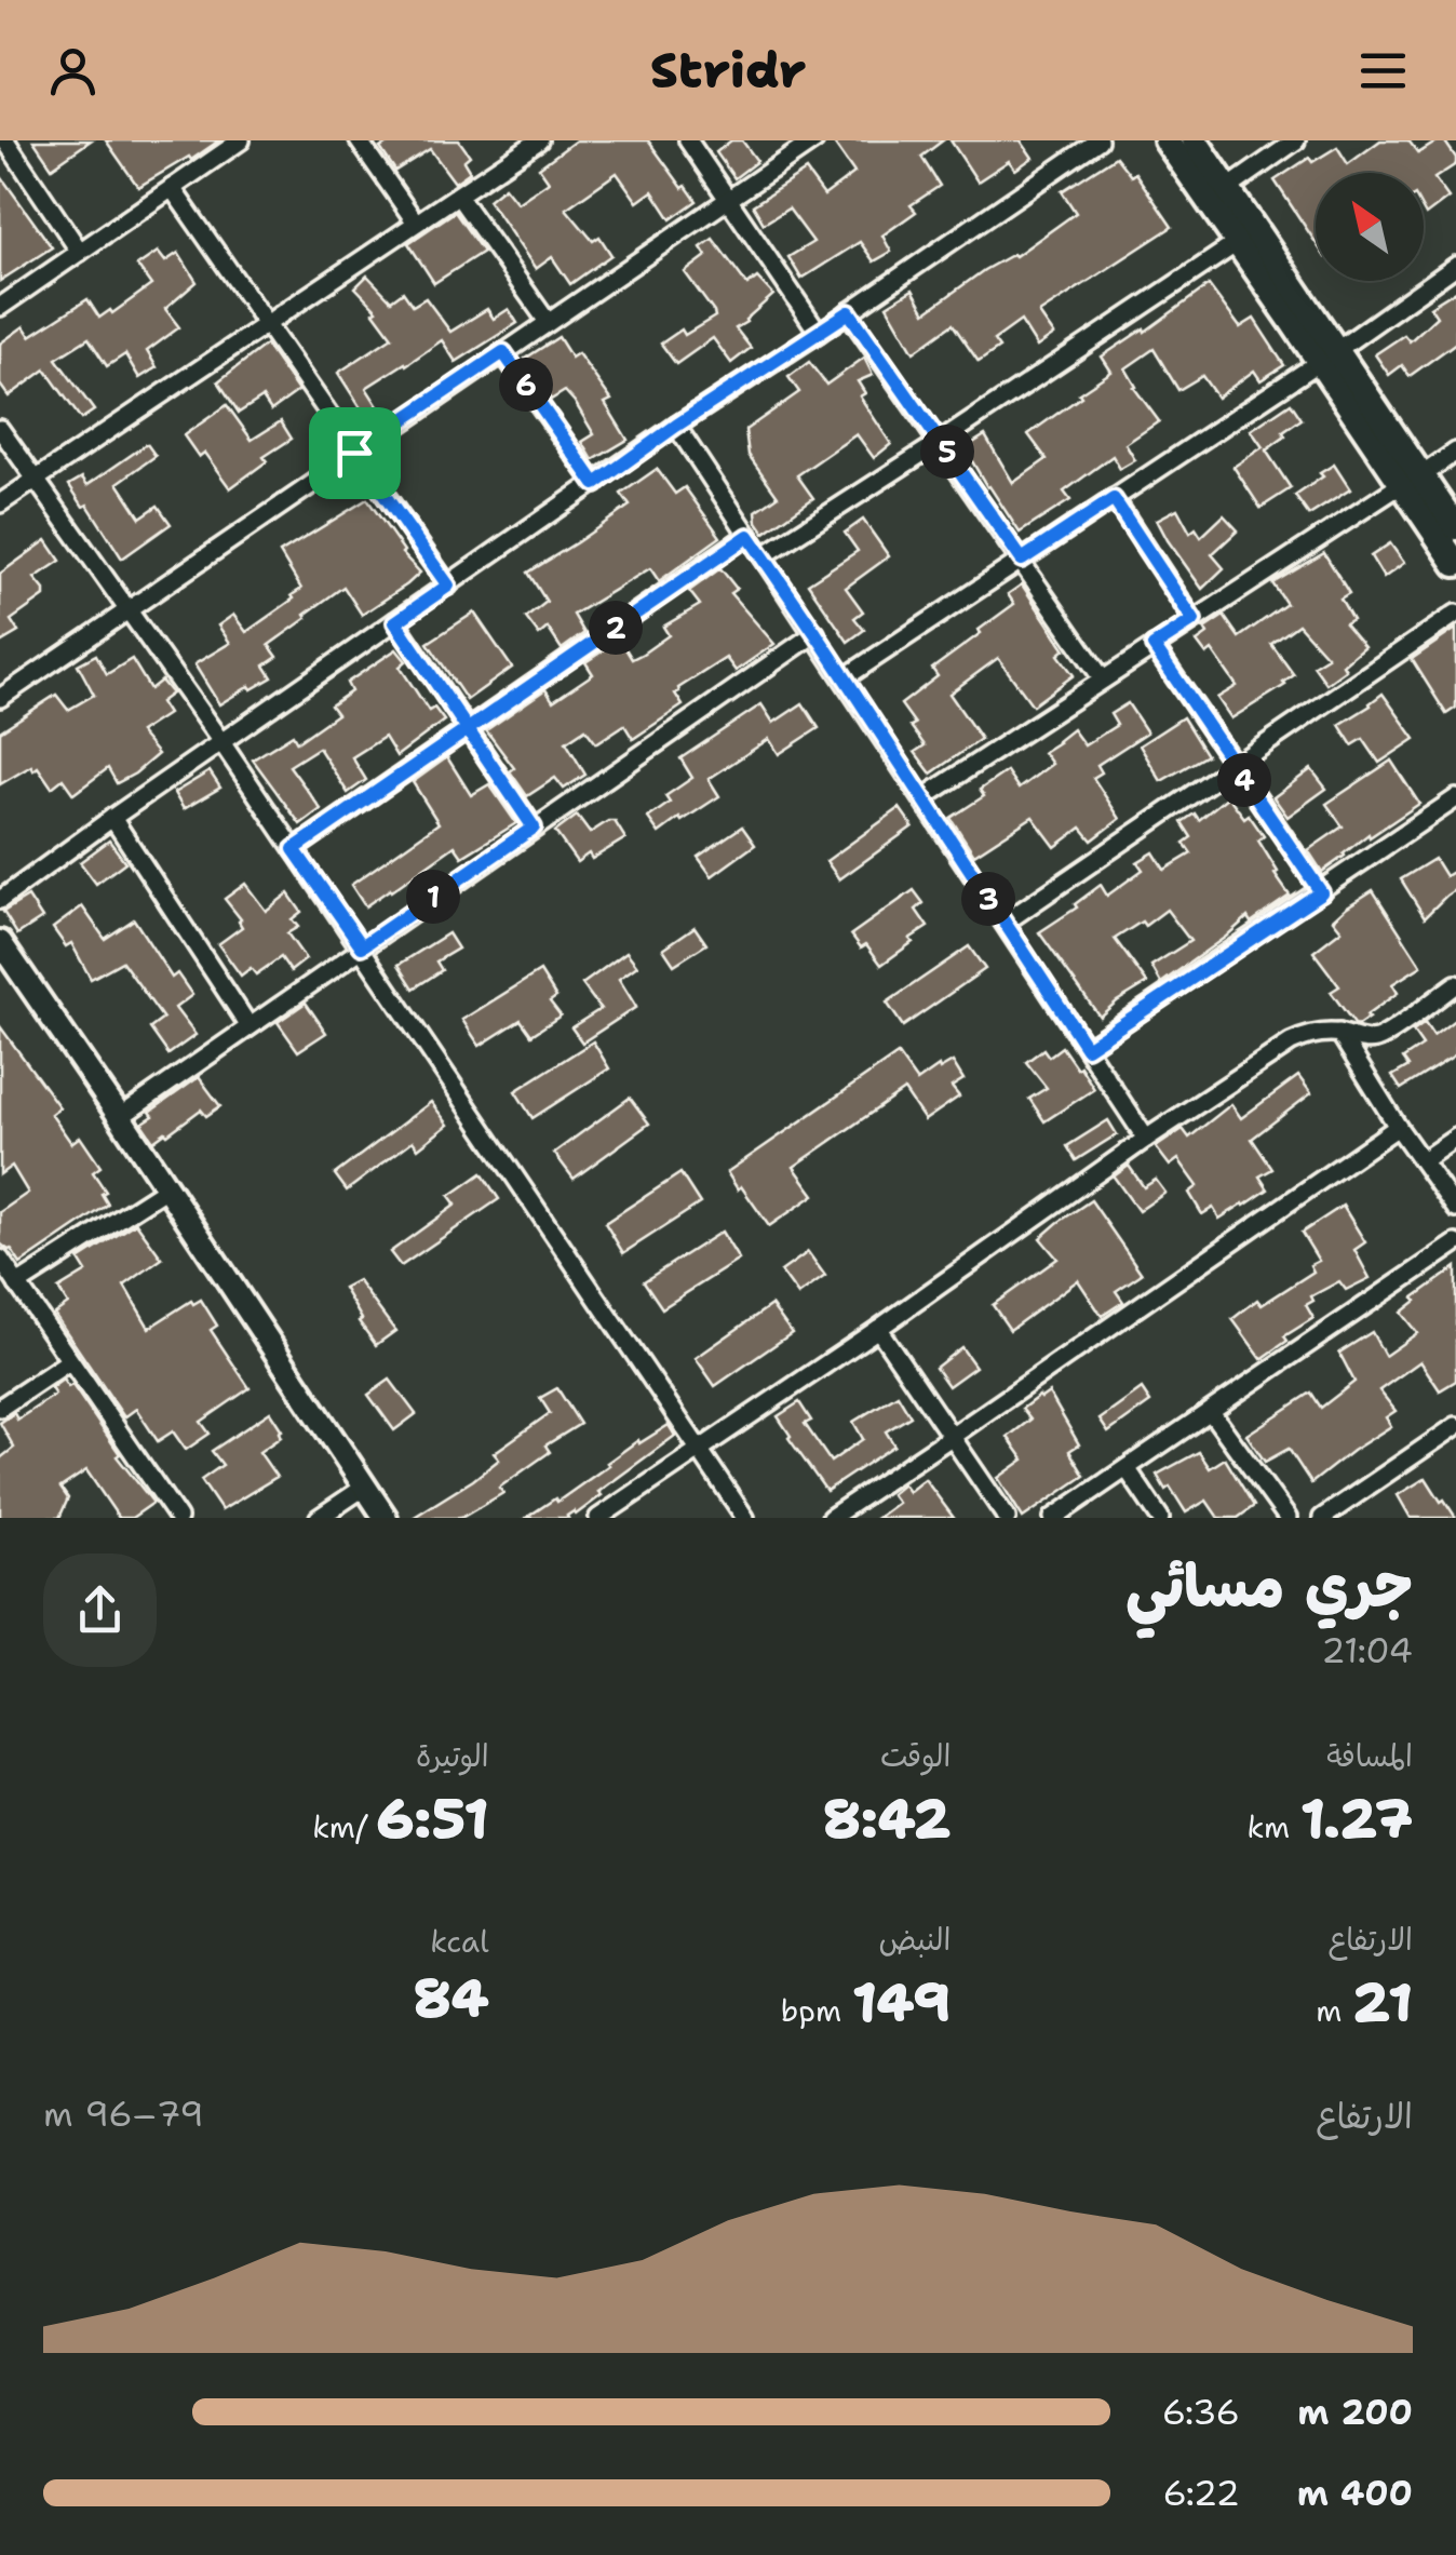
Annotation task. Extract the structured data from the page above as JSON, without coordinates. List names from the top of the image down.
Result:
{
  "north": "top left",
  "page": {
    "header": "Stridr",
    "pins": [
      "6",
      "5",
      "2",
      "4",
      "1",
      "3"
    ],
    "heading": ["جري مسائي", "21:04"],
    "stats": [
      ["المسافة", "1.27 km"],
      ["الوقت", "8:42"],
      ["الوتيرة", "6:51 /km"],
      ["الارتفاع", "21 m"],
      ["النبض", "149 bpm"],
      ["kcal", "84"]
    ],
    "chart": ["الارتفاع", "79–96 m"],
    "list": [
      {
        "name": "200 m",
        "note": "6:36"
      },
      {
        "name": "400 m",
        "note": "6:22"
      }
    ]
  }
}
